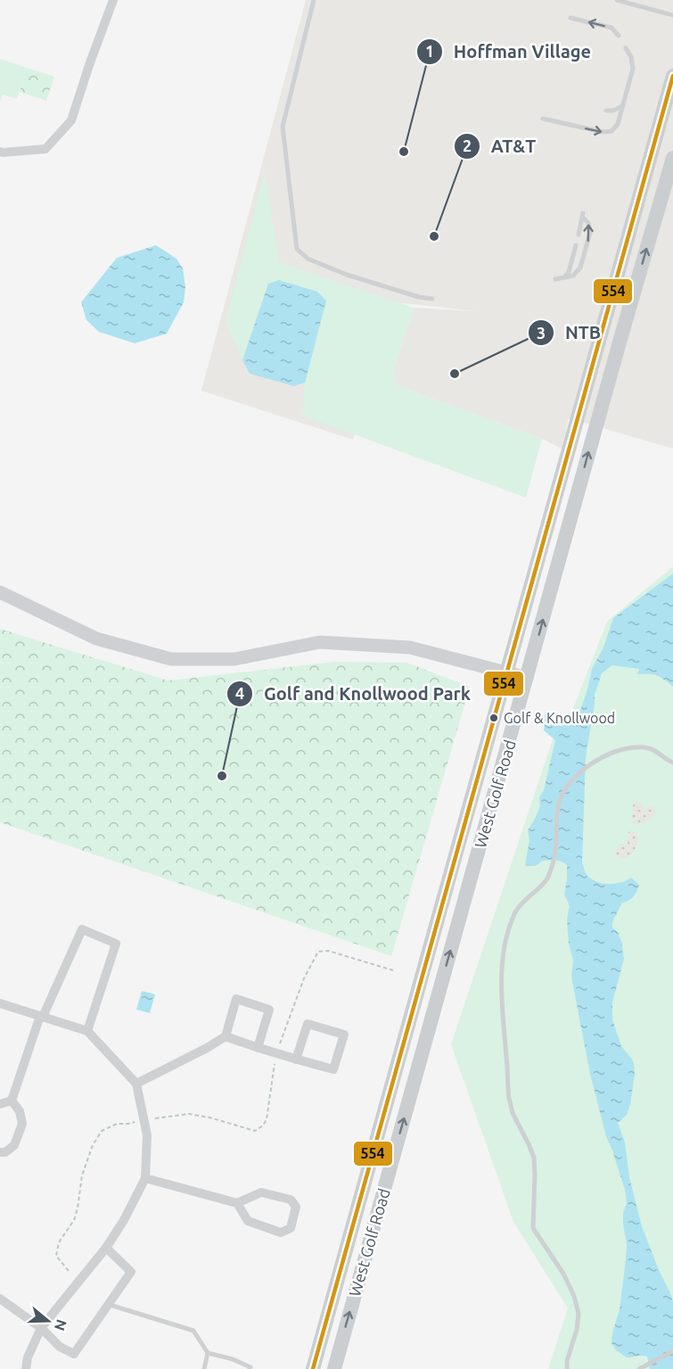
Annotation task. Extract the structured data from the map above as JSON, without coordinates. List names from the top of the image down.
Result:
{
  "streets": {
    "main road": ["West Golf Road"]
  },
  "places": [
    "Hoffman Village",
    "AT&T",
    "NTB",
    "Golf & Knollwood",
    "Golf and Knollwood Park"
  ],
  "lines": ["transit line 554"],
  "north": "right"
}
